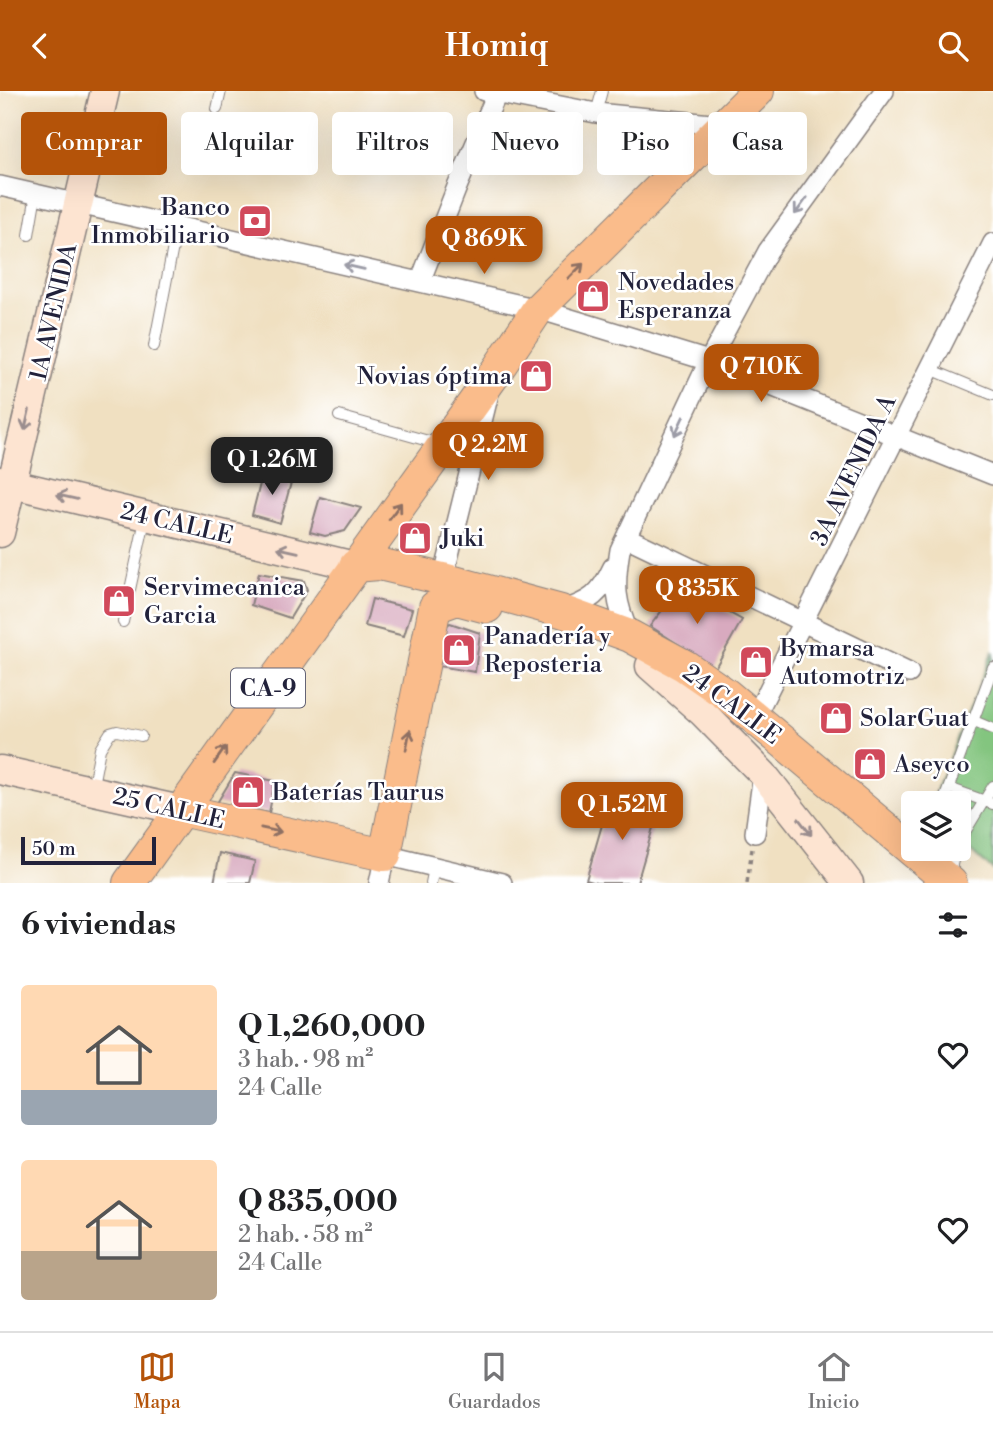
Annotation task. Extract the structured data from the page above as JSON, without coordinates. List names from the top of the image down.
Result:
{
  "streets": {
    "main road": ["24 CALLE", "CA-9", "25 CALLE"],
    "street": ["1A AVENIDA", "3A AVENIDA A"]
  },
  "crossings": [
    ["1A AVENIDA", "24 CALLE"],
    ["3A AVENIDA A", "24 CALLE"],
    ["24 CALLE", "CA-9"],
    ["CA-9", "25 CALLE"]
  ],
  "one_way": ["1A AVENIDA", "25 CALLE"],
  "places": {
    "bank": ["Banco Inmobiliario"],
    "shop": [
      "Novedades Esperanza",
      "Novias óptima",
      "Juki",
      "Servimecanica Garcia",
      "Panadería y Reposteria",
      "Bymarsa Automotriz",
      "SolarGuat",
      "Aseyco",
      "Baterías Taurus"
    ]
  },
  "scale_bar": "50 m",
  "page": {
    "header": "Homiq",
    "chip": [
      "Comprar",
      "Alquilar",
      "Filtros",
      "Nuevo",
      "Piso",
      "Casa"
    ],
    "price": [
      "Q 869K",
      "Q 710K",
      "Q 2.2M",
      "Q 1.26M",
      "Q 835K",
      "Q 1.52M"
    ],
    "scale": "50 m",
    "heading": "6 viviendas",
    "list": [
      {
        "name": "Q 1,260,000",
        "note": "3 hab. · 98 m² · 24 Calle"
      },
      {
        "name": "Q 835,000",
        "note": "2 hab. · 58 m² · 24 Calle"
      }
    ],
    "tabs": ["Mapa", "Guardados", "Inicio"]
  }
}
